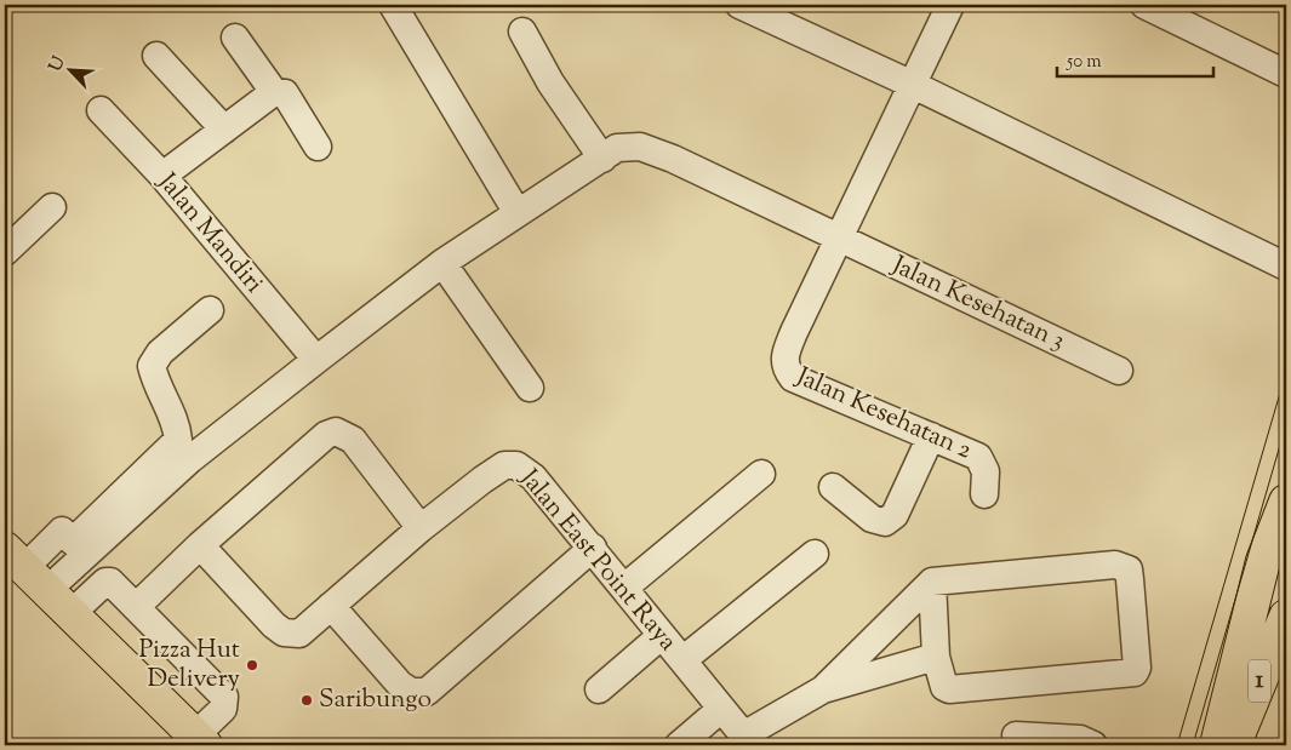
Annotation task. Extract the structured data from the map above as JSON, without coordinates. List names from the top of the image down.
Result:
{
  "streets": {
    "main road": ["1"],
    "street": [
      "Jalan Mandiri",
      "Jalan Kesehatan 3",
      "Jalan Kesehatan 2",
      "Jalan East Point Raya"
    ]
  },
  "crossings": [
    ["Jalan Mandiri", "Jalan Kesehatan 3"],
    ["Jalan Kesehatan 3", "Jalan Kesehatan 2"]
  ],
  "places": ["Pizza Hut Delivery", "Saribungo"],
  "scale_bar": "50 m",
  "north": "top left"
}
